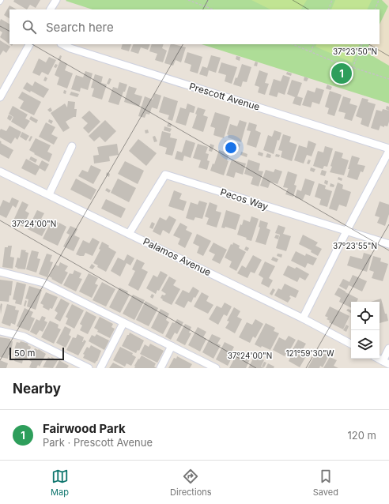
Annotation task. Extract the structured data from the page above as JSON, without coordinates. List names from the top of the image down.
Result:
{
  "streets": {
    "street": ["Prescott Avenue", "Pecos Way", "Palamos Avenue"]
  },
  "crossings": [
    ["Pecos Way", "Palamos Avenue"]
  ],
  "scale_bar": "50 m",
  "page": {
    "search": "Search here",
    "pins": "1",
    "scale": "50 m",
    "heading": "Nearby",
    "list": [
      {
        "mark": "1",
        "name": "Fairwood Park",
        "note": "Park · Prescott Avenue",
        "value": "120 m"
      }
    ],
    "nav": ["Map", "Directions", "Saved"]
  },
  "coordinates": [
    "37°23'50\"N",
    "37°24'00\"N",
    "37°23'55\"N",
    "121°59'30\"W"
  ]
}
